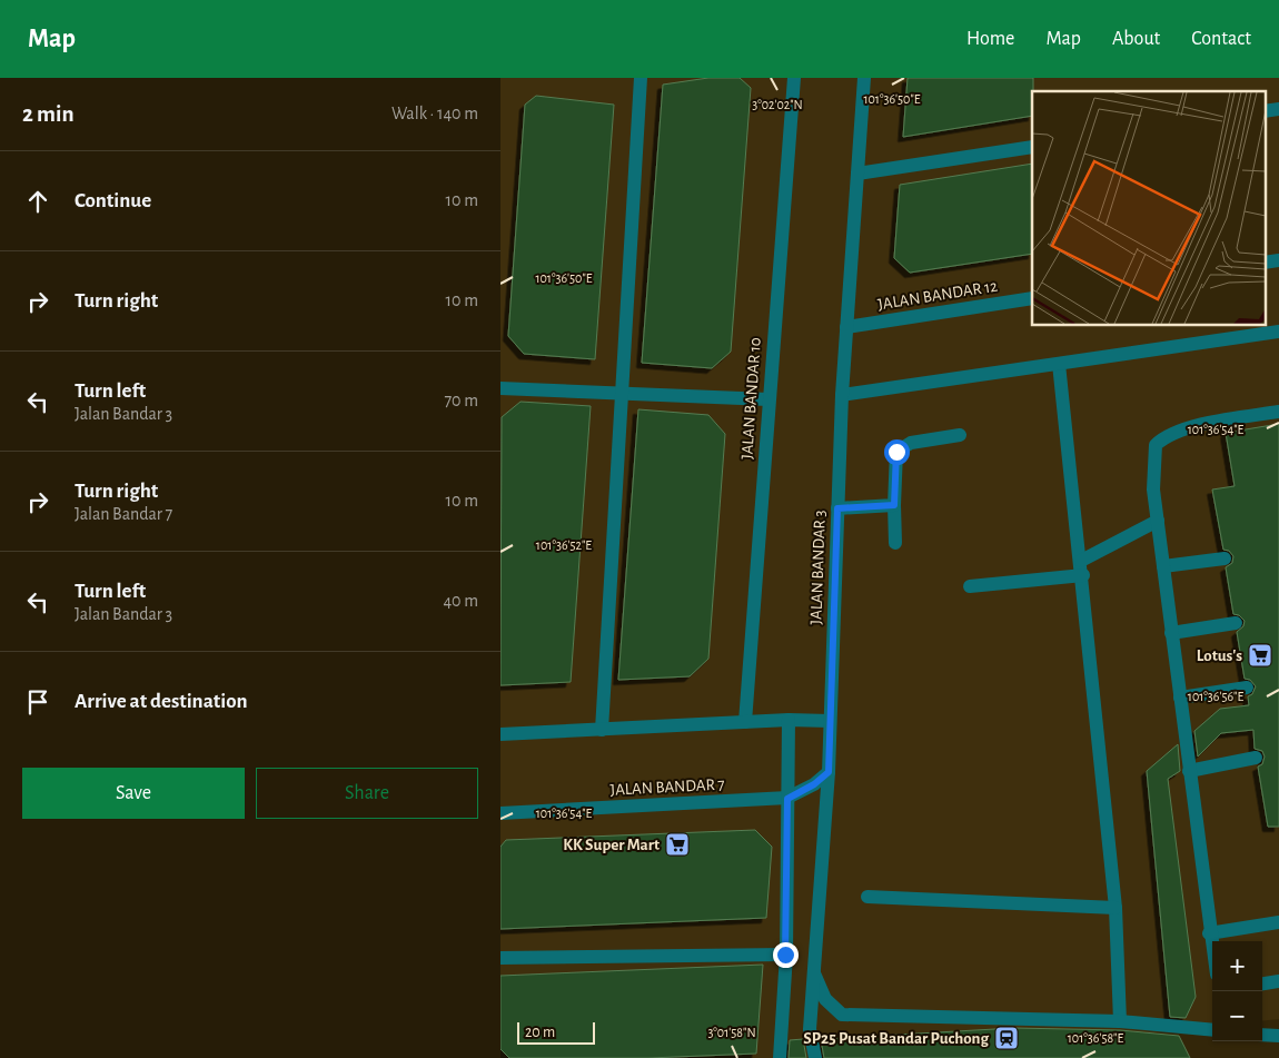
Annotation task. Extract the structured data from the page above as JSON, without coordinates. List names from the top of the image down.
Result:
{
  "streets": {
    "street": [
      "JALAN BANDAR 12",
      "JALAN BANDAR 10",
      "JALAN BANDAR 3",
      "JALAN BANDAR 7"
    ]
  },
  "crossings": [
    ["JALAN BANDAR 12", "JALAN BANDAR 3"],
    ["JALAN BANDAR 3", "JALAN BANDAR 7"]
  ],
  "places": {
    "supermarket": ["Lotus's", "KK Super Mart"],
    "station": ["SP25 Pusat Bandar Puchong"]
  },
  "scale_bar": "20 m",
  "page": {
    "header": "Map",
    "nav": [
      "Home",
      "Map",
      "About",
      "Contact"
    ],
    "heading": ["2 min", "Walk · 140 m"],
    "list": [
      ["Continue", "10 m"],
      ["Turn right", "10 m"],
      ["Turn left", "Jalan Bandar 3", "70 m"],
      ["Turn right", "Jalan Bandar 7", "10 m"],
      ["Turn left", "Jalan Bandar 3", "40 m"],
      "Arrive at destination"
    ],
    "buttons": ["Save", "Share"],
    "map_buttons": ["+", "−"],
    "scale": "20 m"
  },
  "coordinates": [
    "101°36'50\"E",
    "3°02'02\"N",
    "101°36'54\"E",
    "101°36'52\"E",
    "101°36'56\"E",
    "3°01'58\"N",
    "101°36'58\"E"
  ]
}
